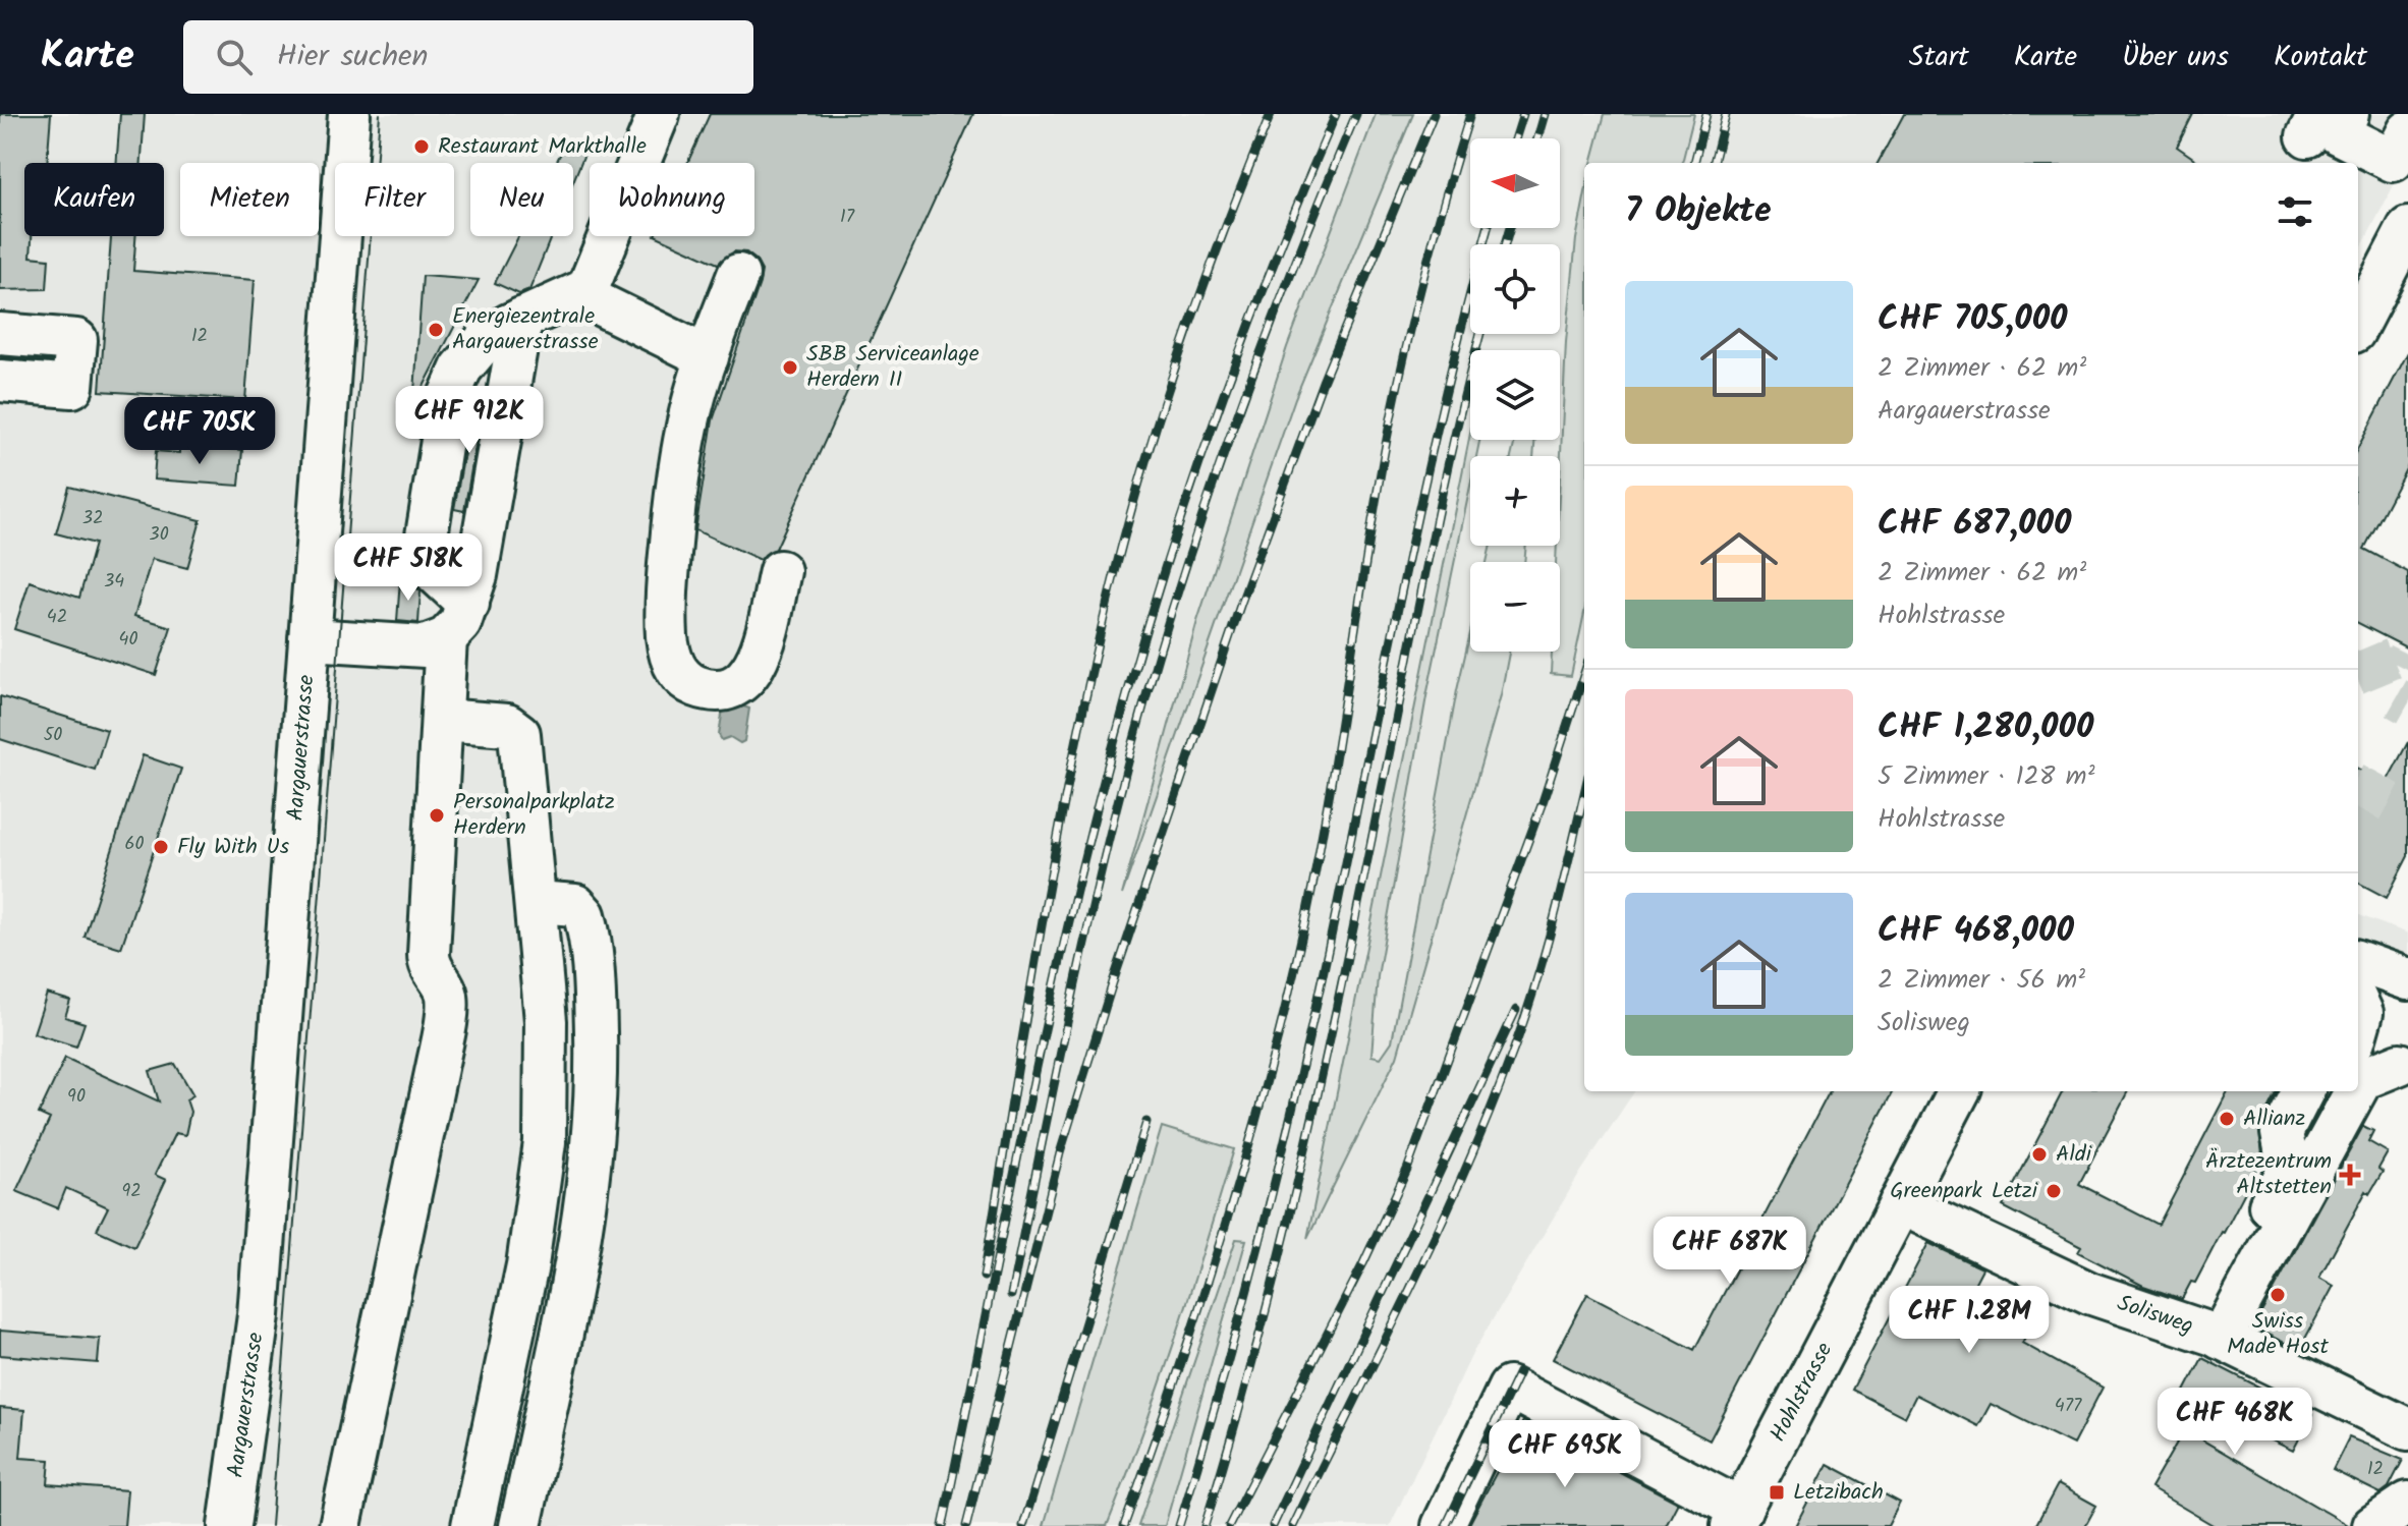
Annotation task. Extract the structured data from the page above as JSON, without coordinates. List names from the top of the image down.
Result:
{
  "streets": {
    "street": ["Aargauerstrasse", "Solisweg", "Hohlstrasse"]
  },
  "crossings": [
    ["Solisweg", "Hohlstrasse"]
  ],
  "places": {
    "other": [
      "Restaurant Markthalle",
      "Energiezentrale Aargauerstrasse",
      "SBB Serviceanlage Herdern II",
      "Personalparkplatz Herdern",
      "Fly With Us",
      "Allianz",
      "Aldi",
      "Greenpark Letzi",
      "Swiss Made Host"
    ],
    "health": ["Ärztezentrum Altstetten"],
    "transit": ["Letzibach"]
  },
  "house_numbers": [
    "17",
    "12",
    "32",
    "30",
    "34",
    "42",
    "40",
    "50",
    "60",
    "90",
    "92",
    "477",
    "12"
  ],
  "north": "left",
  "page": {
    "header": "Karte",
    "search": "Hier suchen",
    "nav": [
      "Start",
      "Karte",
      "Über uns",
      "Kontakt"
    ],
    "map_buttons": ["+", "−"],
    "chip": [
      "Kaufen",
      "Mieten",
      "Filter",
      "Neu",
      "Wohnung"
    ],
    "heading": "7 Objekte",
    "list": [
      {
        "name": "CHF 705,000",
        "note": "2 Zimmer · 62 m² · Aargauerstrasse"
      },
      {
        "name": "CHF 687,000",
        "note": "2 Zimmer · 62 m² · Hohlstrasse"
      },
      {
        "name": "CHF 1,280,000",
        "note": "5 Zimmer · 128 m² · Hohlstrasse"
      },
      {
        "name": "CHF 468,000",
        "note": "2 Zimmer · 56 m² · Solisweg"
      }
    ],
    "price": [
      "CHF 912K",
      "CHF 705K",
      "CHF 518K",
      "CHF 687K",
      "CHF 1.28M",
      "CHF 468K",
      "CHF 695K"
    ]
  }
}
